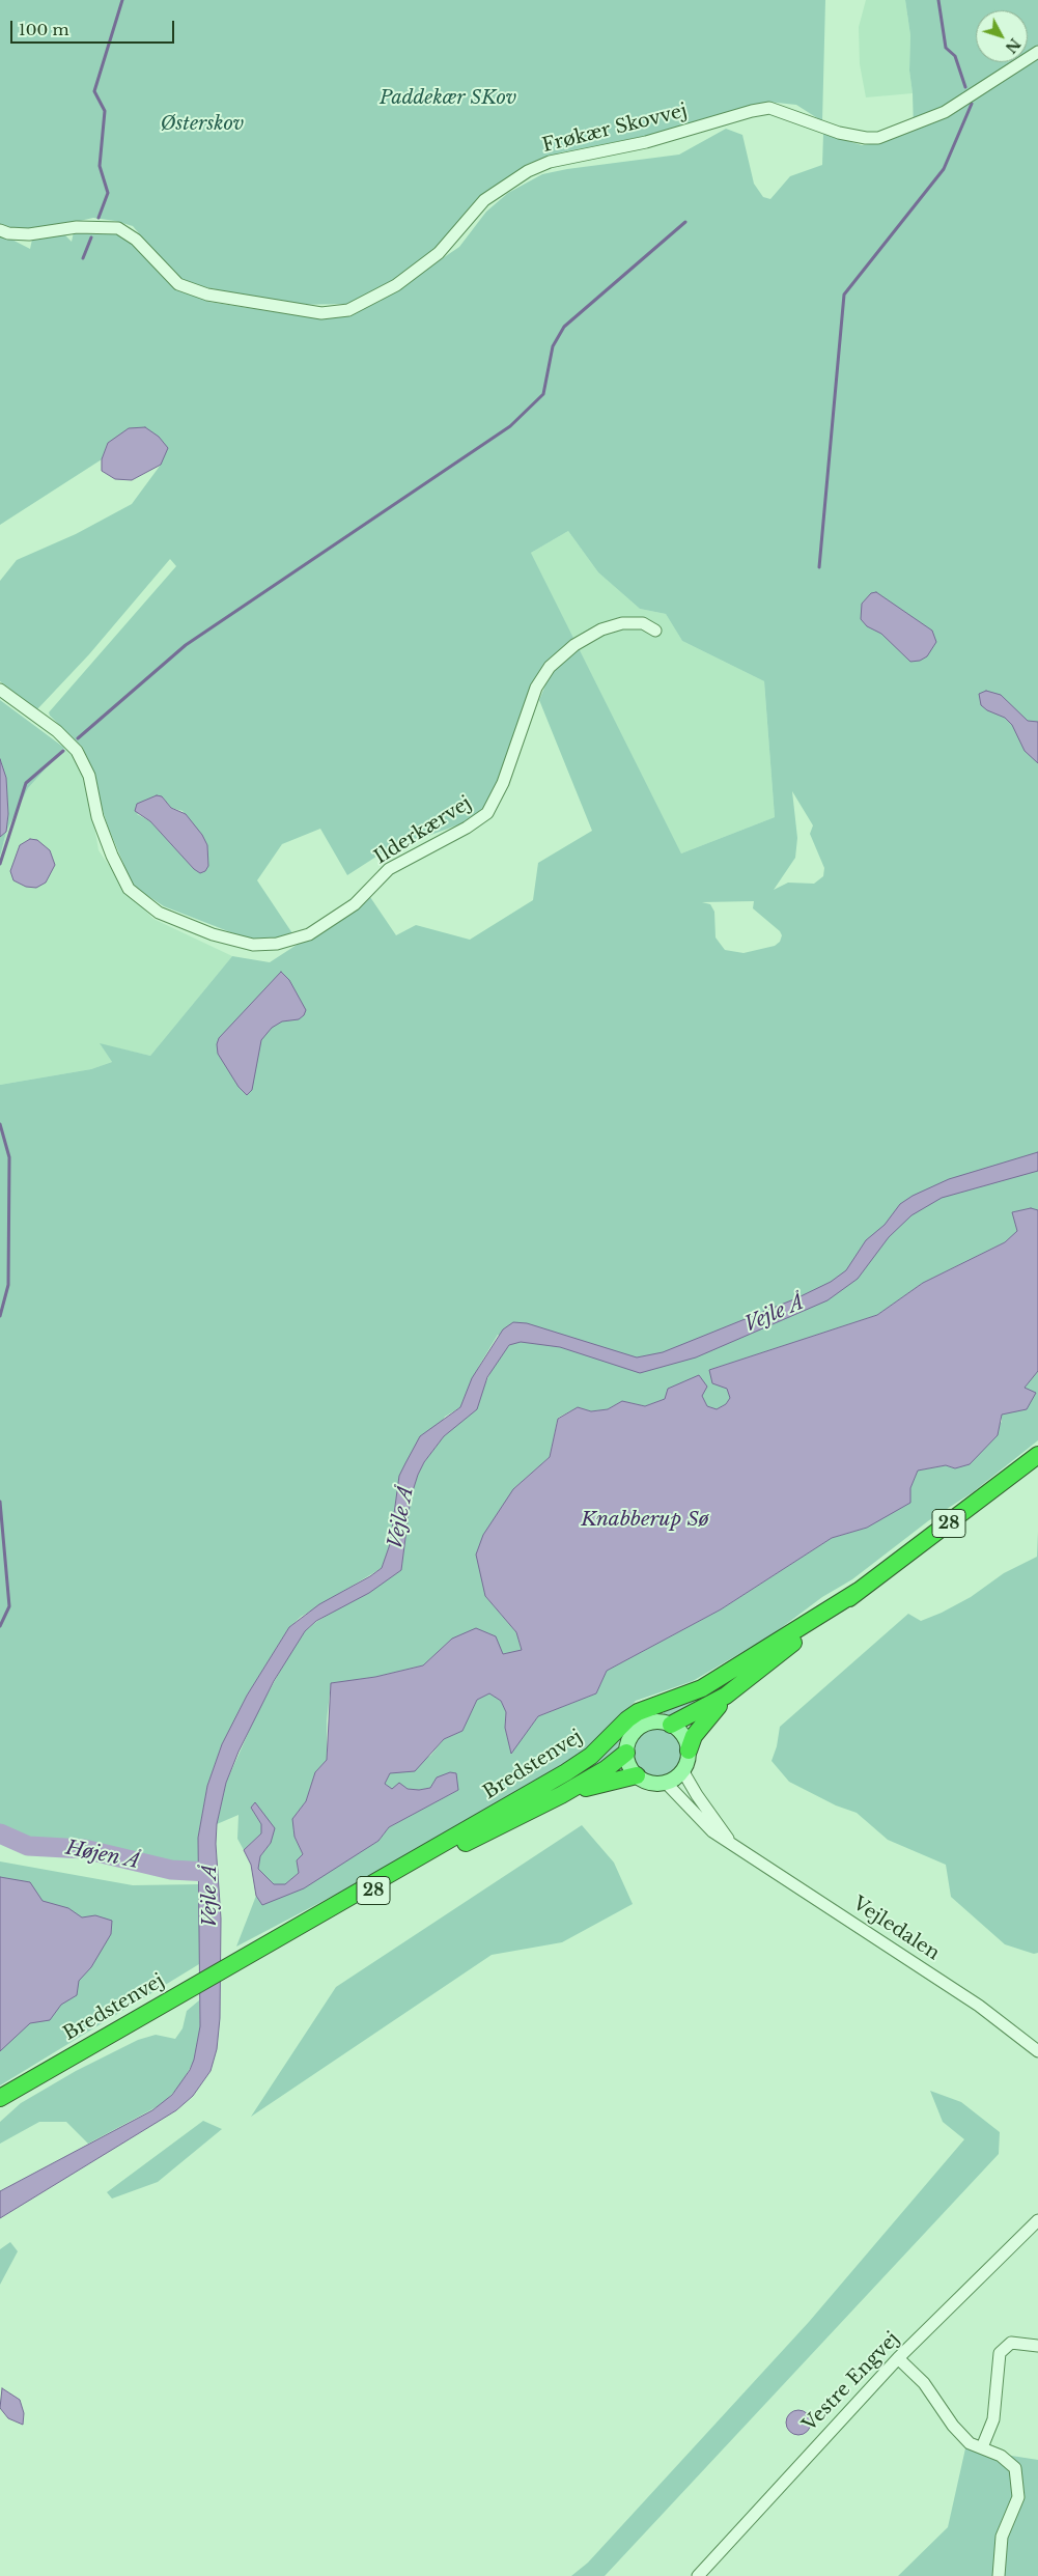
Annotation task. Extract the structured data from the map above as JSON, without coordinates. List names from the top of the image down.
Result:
{
  "streets": {
    "highway": ["28", "Bredstenvej"],
    "street": [
      "Frøkær Skovvej",
      "Ilderkærvej",
      "Vejledalen",
      "Vestre Engvej"
    ]
  },
  "crossings": [
    ["28", "Bredstenvej"],
    ["28", "Vejledalen"],
    ["Bredstenvej", "Vejledalen"]
  ],
  "water": ["Vejle Å", "Knabberup Sø", "Højen Å"],
  "parks": ["Paddekær SKov", "Østerskov"],
  "scale_bar": "100 m",
  "north": "bottom right"
}
